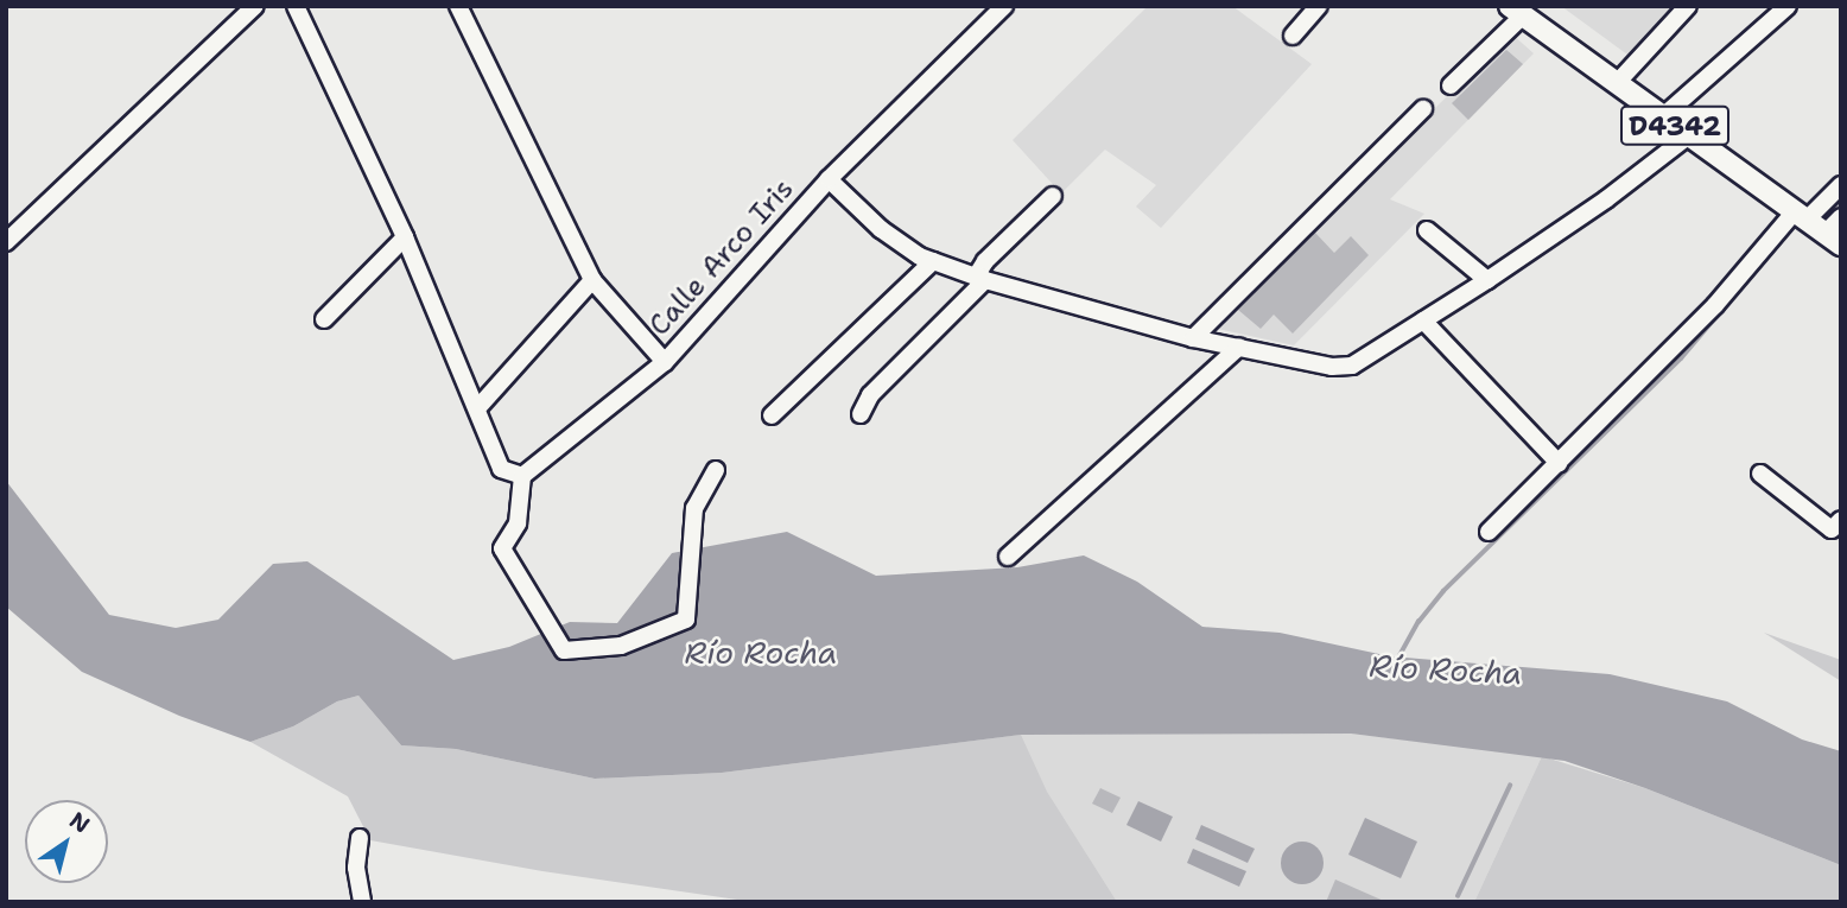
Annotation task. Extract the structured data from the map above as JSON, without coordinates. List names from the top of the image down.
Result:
{
  "streets": {
    "main road": ["D4342"],
    "street": ["Calle Arco Iris"]
  },
  "water": ["Río Rocha"],
  "north": "top right"
}
